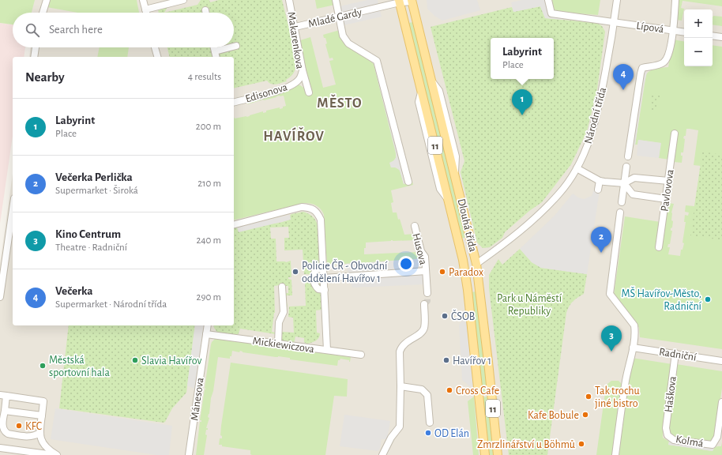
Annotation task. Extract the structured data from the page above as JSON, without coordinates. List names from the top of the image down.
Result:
{
  "streets": {
    "main road": ["Národní třída", "11", "Dlouhá třída"],
    "street": [
      "Mladé Gardy",
      "Lípová",
      "Makarenkova",
      "Edisonova",
      "Pavlovova",
      "Husova",
      "Mickiewiczova",
      "Radniční",
      "Haškova",
      "Mánesova",
      "Kolmá"
    ]
  },
  "crossings": [
    ["Mladé Gardy", "Makarenkova"],
    ["Mladé Gardy", "Dlouhá třída"],
    ["Lípová", "Národní třída"],
    ["Makarenkova", "Edisonova"],
    ["Národní třída", "11"],
    ["Národní třída", "Dlouhá třída"],
    ["11", "Dlouhá třída"],
    ["Mickiewiczova", "Mánesova"],
    ["Radniční", "Haškova"],
    ["Haškova", "Kolmá"]
  ],
  "districts": ["MĚSTO", "HAVÍŘOV"],
  "parks": ["Park u Náměstí Republiky"],
  "places": [
    "Policie ČR - Obvodní oddělení Havířov 1",
    "Paradox",
    "MŠ Havířov-Město, Radniční",
    "ČSOB",
    "Slavia Havířov",
    "Havířov 1",
    "Městská sportovní hala",
    "Cross Cafe",
    "Tak trochu jiné bistro",
    "Kafe Bobule",
    "KFC",
    "OD Elán",
    "Zmrzlinářství u Böhmů"
  ],
  "page": {
    "map_buttons": ["+", "−"],
    "search": "Search here",
    "popup": ["Labyrint", "Place"],
    "heading": ["Nearby", "4 results"],
    "pins": [
      "4",
      "1",
      "2",
      "3"
    ],
    "list": [
      {
        "mark": "1",
        "name": "Labyrint",
        "note": "Place",
        "value": "200 m"
      },
      {
        "mark": "2",
        "name": "Večerka Perlička",
        "note": "Supermarket · Široká",
        "value": "210 m"
      },
      {
        "mark": "3",
        "name": "Kino Centrum",
        "note": "Theatre · Radniční",
        "value": "240 m"
      },
      {
        "mark": "4",
        "name": "Večerka",
        "note": "Supermarket · Národní třída",
        "value": "290 m"
      }
    ]
  }
}
